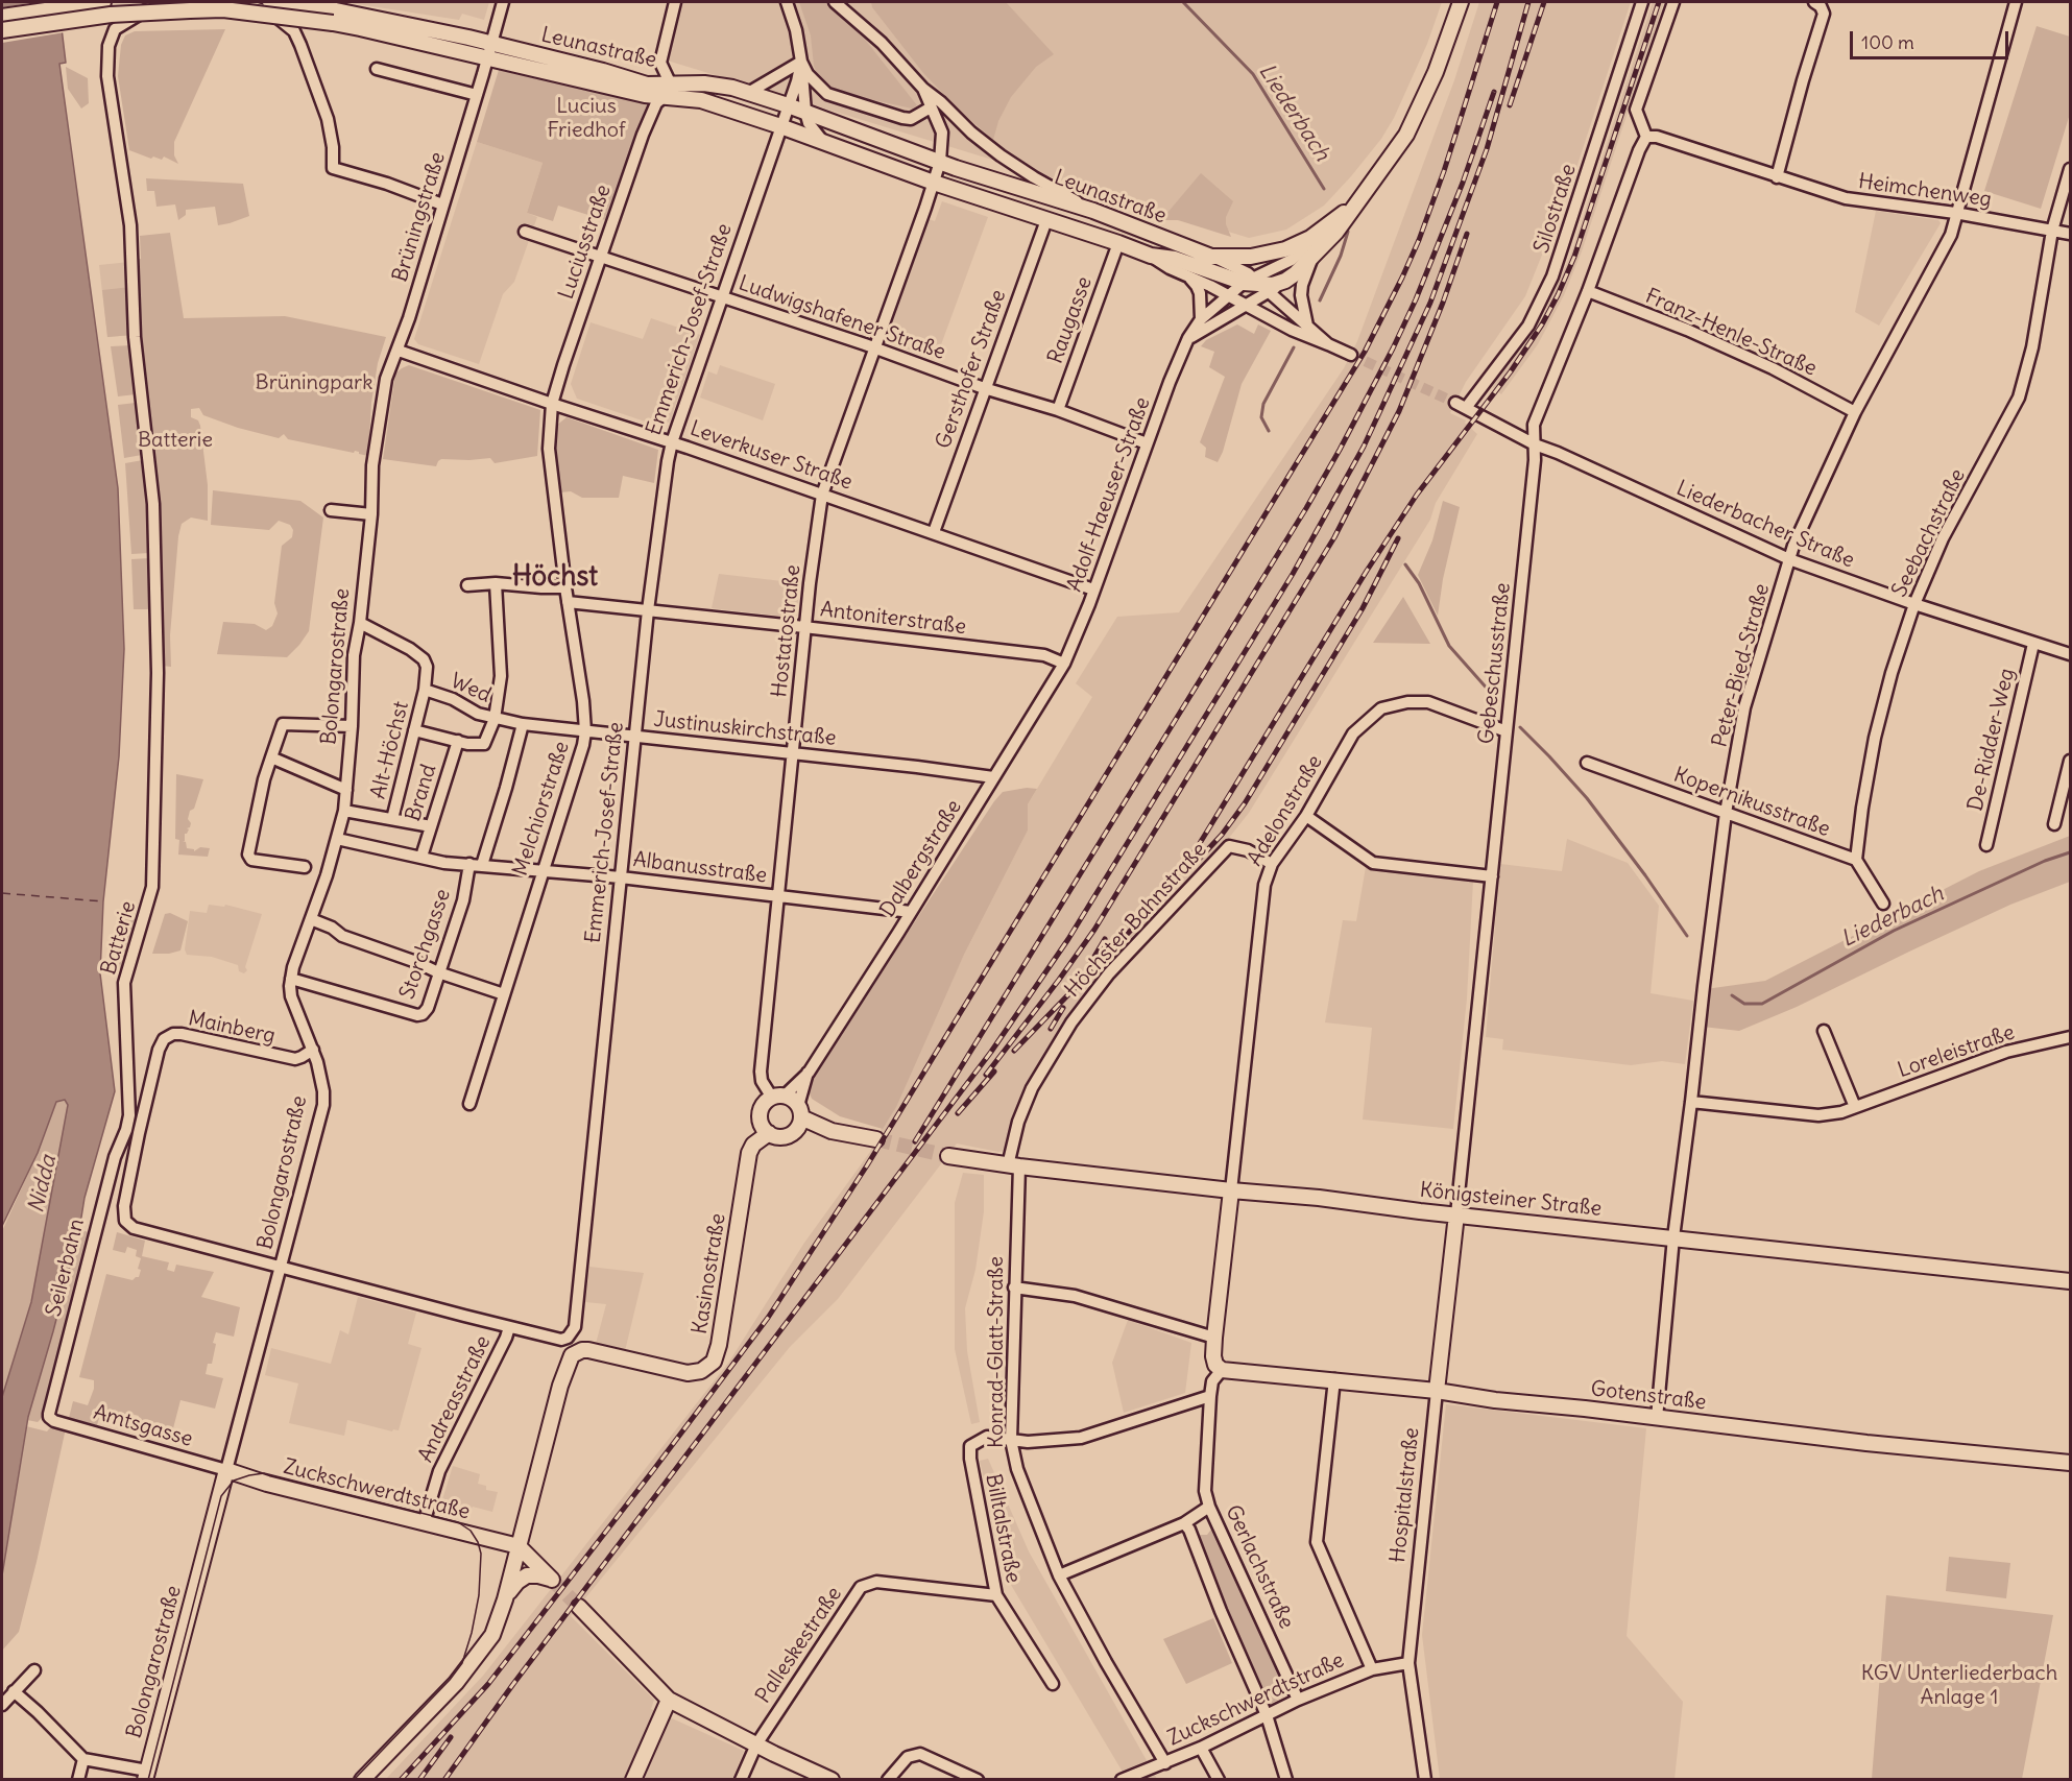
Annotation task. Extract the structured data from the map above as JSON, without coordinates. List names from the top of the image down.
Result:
{
  "streets": {
    "main road": [
      "Leunastraße",
      "Bolongarostraße",
      "Königsteiner Straße",
      "Kasinostraße",
      "Gotenstraße",
      "Zuckschwerdtstraße",
      "Hospitalstraße"
    ],
    "street": [
      "Heimchenweg",
      "Silostraße",
      "Brüningstraße",
      "Luciusstraße",
      "Ludwigshafener Straße",
      "Raugasse",
      "Emmerich-Josef-Straße",
      "Franz-Henle-Straße",
      "Gersthofer Straße",
      "Leverkuser Straße",
      "Adolf-Haeuser-Straße",
      "Liederbacher Straße",
      "Seebachstraße",
      "Antoniterstraße",
      "Hostatostraße",
      "Gebeschusstraße",
      "Peter-Bied-Straße",
      "Wed",
      "Justinuskirchstraße",
      "De-Ridder-Weg",
      "Alt-Höchst",
      "Brand",
      "Kopernikusstraße",
      "Melchiorstraße",
      "Adelonstraße",
      "Dalbergstraße",
      "Albanusstraße",
      "Höchster Bahnstraße",
      "Batterie",
      "Storchgasse",
      "Mainberg",
      "Loreleistraße",
      "Seilerbahn",
      "Konrad-Glatt-Straße",
      "Andreasstraße",
      "Amtsgasse",
      "Billtalstraße",
      "Gerlachstraße",
      "Palleskestraße"
    ]
  },
  "crossings": [
    ["Leunastraße", "Brüningstraße"],
    ["Leunastraße", "Luciusstraße"],
    ["Leunastraße", "Raugasse"],
    ["Leunastraße", "Emmerich-Josef-Straße"],
    ["Leunastraße", "Gersthofer Straße"],
    ["Leunastraße", "Adolf-Haeuser-Straße"],
    ["Leunastraße", "Hostatostraße"],
    ["Heimchenweg", "Seebachstraße"],
    ["Heimchenweg", "Gebeschusstraße"],
    ["Heimchenweg", "Peter-Bied-Straße"],
    ["Silostraße", "Liederbacher Straße"],
    ["Brüningstraße", "Leverkuser Straße"],
    ["Brüningstraße", "Bolongarostraße"],
    ["Brüningstraße", "Batterie"],
    ["Luciusstraße", "Ludwigshafener Straße"],
    ["Luciusstraße", "Leverkuser Straße"],
    ["Luciusstraße", "Melchiorstraße"],
    ["Ludwigshafener Straße", "Raugasse"],
    ["Ludwigshafener Straße", "Emmerich-Josef-Straße"],
    ["Ludwigshafener Straße", "Gersthofer Straße"],
    ["Ludwigshafener Straße", "Adolf-Haeuser-Straße"],
    ["Ludwigshafener Straße", "Hostatostraße"],
    ["Emmerich-Josef-Straße", "Leverkuser Straße"],
    ["Emmerich-Josef-Straße", "Antoniterstraße"],
    ["Emmerich-Josef-Straße", "Justinuskirchstraße"],
    ["Emmerich-Josef-Straße", "Albanusstraße"],
    ["Franz-Henle-Straße", "Gebeschusstraße"],
    ["Franz-Henle-Straße", "Peter-Bied-Straße"],
    ["Gersthofer Straße", "Leverkuser Straße"],
    ["Leverkuser Straße", "Adolf-Haeuser-Straße"],
    ["Leverkuser Straße", "Hostatostraße"],
    ["Leverkuser Straße", "Bolongarostraße"],
    ["Leverkuser Straße", "Melchiorstraße"],
    ["Adolf-Haeuser-Straße", "Antoniterstraße"],
    ["Adolf-Haeuser-Straße", "Dalbergstraße"],
    ["Liederbacher Straße", "Seebachstraße"],
    ["Liederbacher Straße", "Gebeschusstraße"],
    ["Liederbacher Straße", "Peter-Bied-Straße"],
    ["Liederbacher Straße", "De-Ridder-Weg"],
    ["Seebachstraße", "Kopernikusstraße"],
    ["Antoniterstraße", "Hostatostraße"],
    ["Antoniterstraße", "Melchiorstraße"],
    ["Antoniterstraße", "Dalbergstraße"],
    ["Hostatostraße", "Justinuskirchstraße"],
    ["Hostatostraße", "Dalbergstraße"],
    ["Hostatostraße", "Albanusstraße"],
    ["Hostatostraße", "Kasinostraße"],
    ["Gebeschusstraße", "Adelonstraße"],
    ["Gebeschusstraße", "Königsteiner Straße"],
    ["Gebeschusstraße", "Hospitalstraße"],
    ["Peter-Bied-Straße", "Kopernikusstraße"],
    ["Peter-Bied-Straße", "Loreleistraße"],
    ["Peter-Bied-Straße", "Königsteiner Straße"],
    ["Peter-Bied-Straße", "Gotenstraße"],
    ["Bolongarostraße", "Wed"],
    ["Bolongarostraße", "Albanusstraße"],
    ["Bolongarostraße", "Storchgasse"],
    ["Bolongarostraße", "Mainberg"],
    ["Bolongarostraße", "Amtsgasse"],
    ["Bolongarostraße", "Zuckschwerdtstraße"],
    ["Wed", "Justinuskirchstraße"],
    ["Wed", "Alt-Höchst"],
    ["Justinuskirchstraße", "Melchiorstraße"],
    ["Justinuskirchstraße", "Dalbergstraße"],
    ["Brand", "Albanusstraße"],
    ["Melchiorstraße", "Albanusstraße"],
    ["Adelonstraße", "Höchster Bahnstraße"],
    ["Adelonstraße", "Königsteiner Straße"],
    ["Dalbergstraße", "Albanusstraße"],
    ["Dalbergstraße", "Kasinostraße"],
    ["Albanusstraße", "Storchgasse"],
    ["Höchster Bahnstraße", "Königsteiner Straße"],
    ["Höchster Bahnstraße", "Konrad-Glatt-Straße"],
    ["Batterie", "Seilerbahn"],
    ["Königsteiner Straße", "Konrad-Glatt-Straße"],
    ["Königsteiner Straße", "Hospitalstraße"],
    ["Seilerbahn", "Amtsgasse"],
    ["Konrad-Glatt-Straße", "Zuckschwerdtstraße"],
    ["Konrad-Glatt-Straße", "Billtalstraße"],
    ["Gotenstraße", "Hospitalstraße"],
    ["Gotenstraße", "Gerlachstraße"],
    ["Andreasstraße", "Zuckschwerdtstraße"],
    ["Amtsgasse", "Zuckschwerdtstraße"],
    ["Zuckschwerdtstraße", "Hospitalstraße"],
    ["Zuckschwerdtstraße", "Gerlachstraße"],
    ["Billtalstraße", "Palleskestraße"]
  ],
  "districts": ["Höchst"],
  "water": ["Liederbach", "Nidda"],
  "parks": [
    "Lucius Friedhof",
    "Brüningpark",
    "Batterie",
    "KGV Unterliederbach Anlage 1"
  ],
  "scale_bar": "100 m"
}
